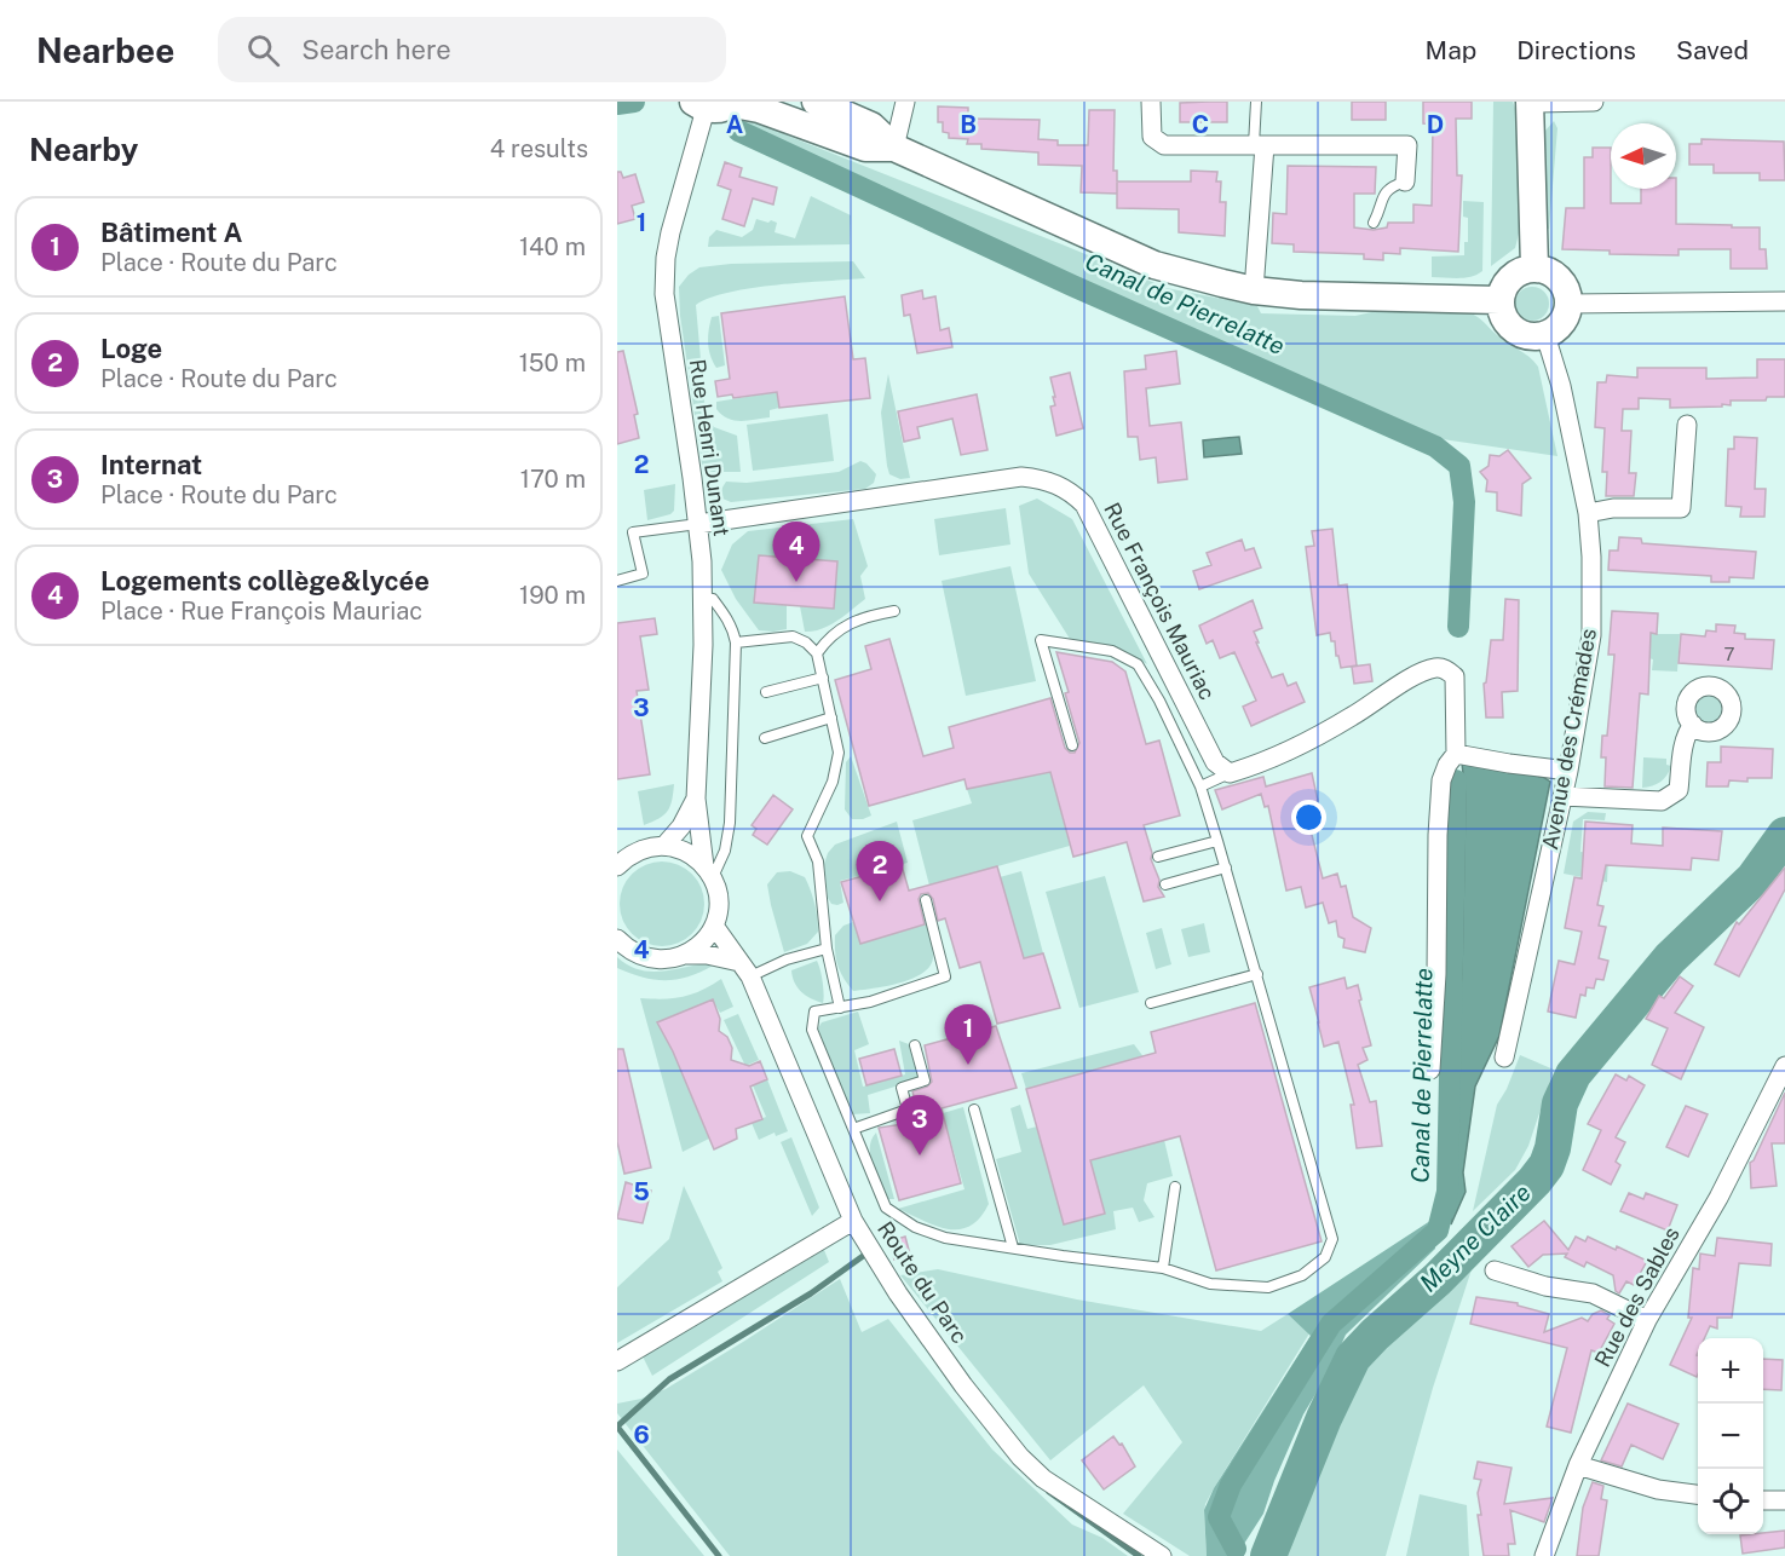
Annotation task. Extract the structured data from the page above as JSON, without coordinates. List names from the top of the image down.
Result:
{
  "streets": {
    "street": [
      "Rue Henri Dunant",
      "Rue François Mauriac",
      "Avenue des Crémades",
      "Route du Parc",
      "Rue des Sables"
    ]
  },
  "crossings": [
    ["Rue Henri Dunant", "Rue François Mauriac"],
    ["Rue Henri Dunant", "Route du Parc"]
  ],
  "water": ["Canal de Pierrelatte", "Meyne Claire"],
  "house_numbers": ["7"],
  "north": "left",
  "page": {
    "header": "Nearbee",
    "search": "Search here",
    "nav": ["Map", "Directions", "Saved"],
    "heading": ["Nearby", "4 results"],
    "list": [
      {
        "mark": "1",
        "name": "Bâtiment A",
        "note": "Place · Route du Parc",
        "value": "140 m"
      },
      {
        "mark": "2",
        "name": "Loge",
        "note": "Place · Route du Parc",
        "value": "150 m"
      },
      {
        "mark": "3",
        "name": "Internat",
        "note": "Place · Route du Parc",
        "value": "170 m"
      },
      {
        "mark": "4",
        "name": "Logements collège&lycée",
        "note": "Place · Rue François Mauriac",
        "value": "190 m"
      }
    ],
    "pins": [
      "4",
      "2",
      "1",
      "3"
    ],
    "map_buttons": ["+", "−"]
  },
  "grid": {
    "columns": [
      "A",
      "B",
      "C",
      "D"
    ],
    "rows": [
      "1",
      "2",
      "3",
      "4",
      "5",
      "6"
    ]
  }
}
